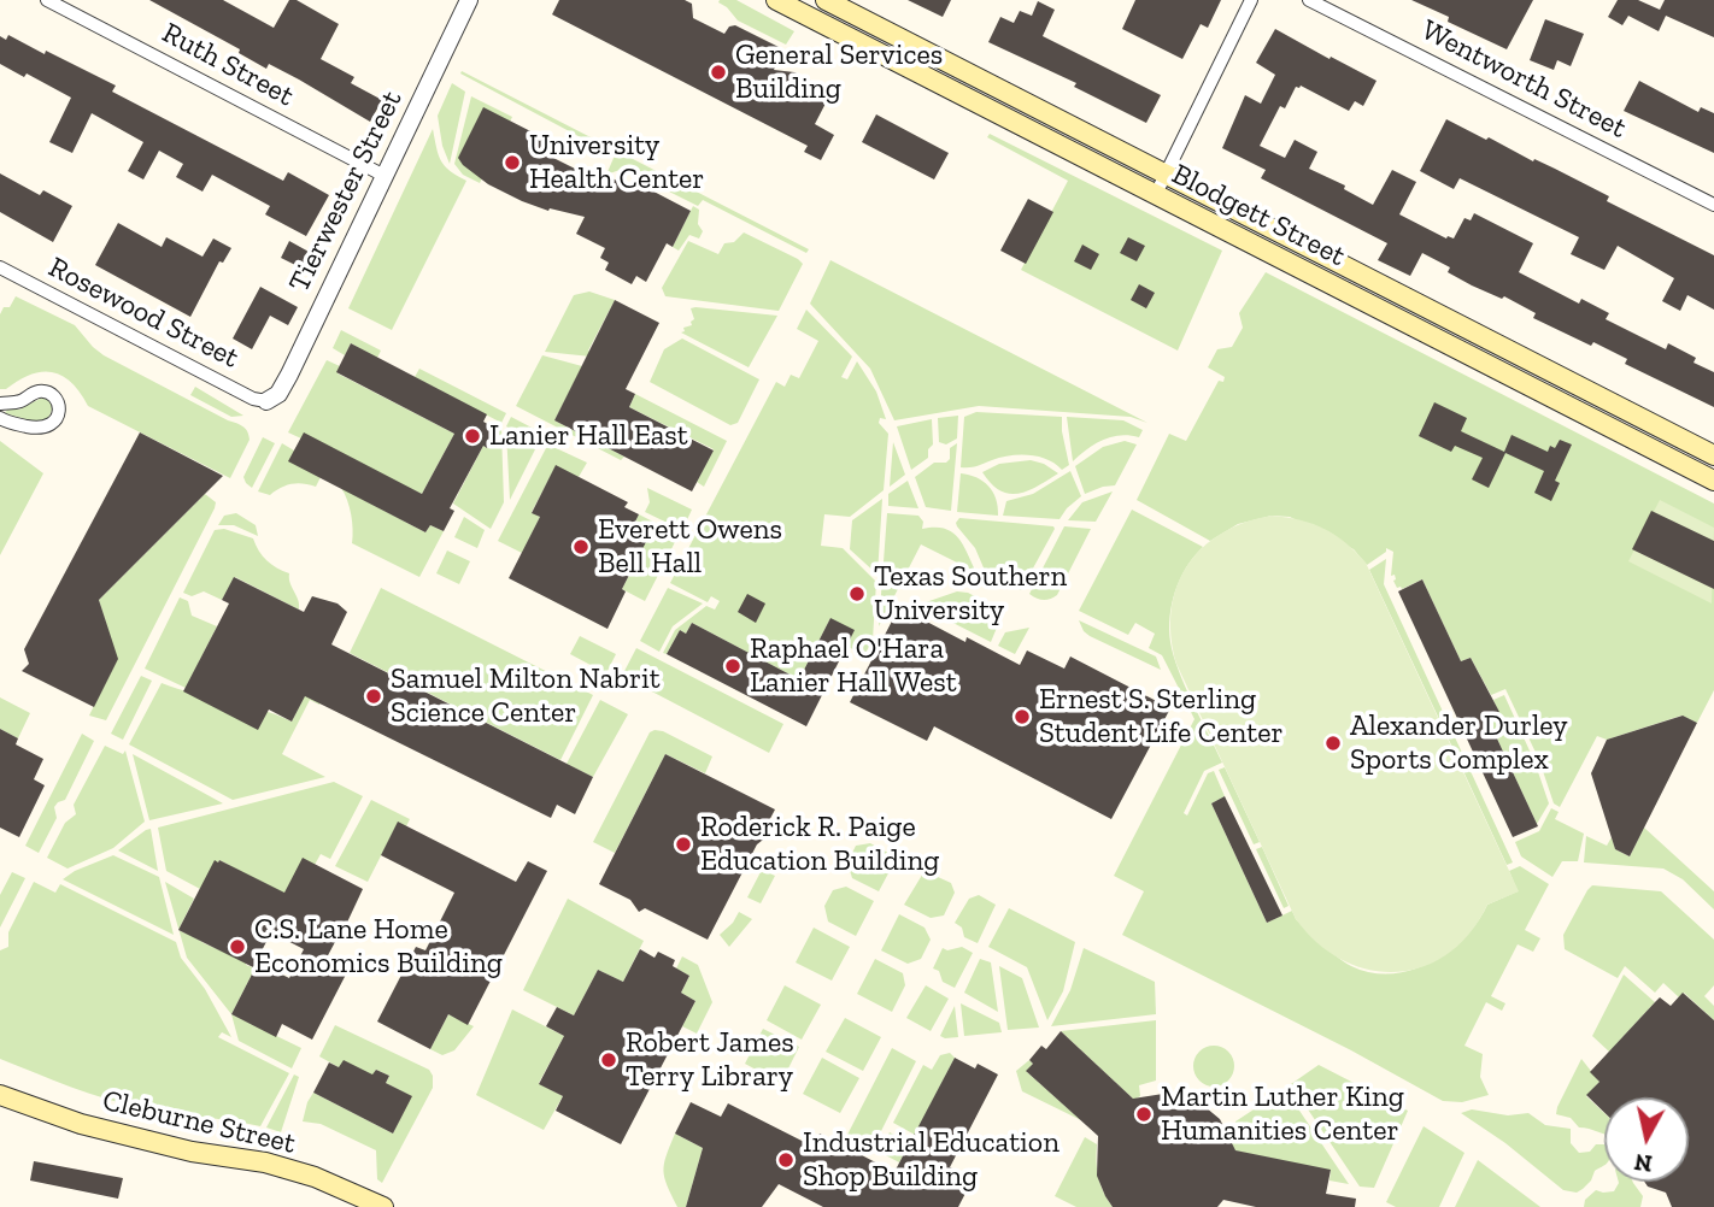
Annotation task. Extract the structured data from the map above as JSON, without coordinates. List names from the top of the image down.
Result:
{
  "streets": {
    "main road": ["Blodgett Street", "Cleburne Street"],
    "street": [
      "Ruth Street",
      "Wentworth Street",
      "Tierwester Street",
      "Rosewood Street"
    ]
  },
  "crossings": [
    ["Ruth Street", "Tierwester Street"],
    ["Tierwester Street", "Rosewood Street"]
  ],
  "places": [
    "General Services Building",
    "University Health Center",
    "Lanier Hall East",
    "Everett Owens Bell Hall",
    "Texas Southern University",
    "Raphael O'Hara Lanier Hall West",
    "Samuel Milton Nabrit Science Center",
    "Ernest S. Sterling Student Life Center",
    "Alexander Durley Sports Complex",
    "Roderick R. Paige Education Building",
    "C.S. Lane Home Economics Building",
    "Robert James Terry Library",
    "Martin Luther King Humanities Center",
    "Industrial Education Shop Building"
  ],
  "north": "bottom"
}
